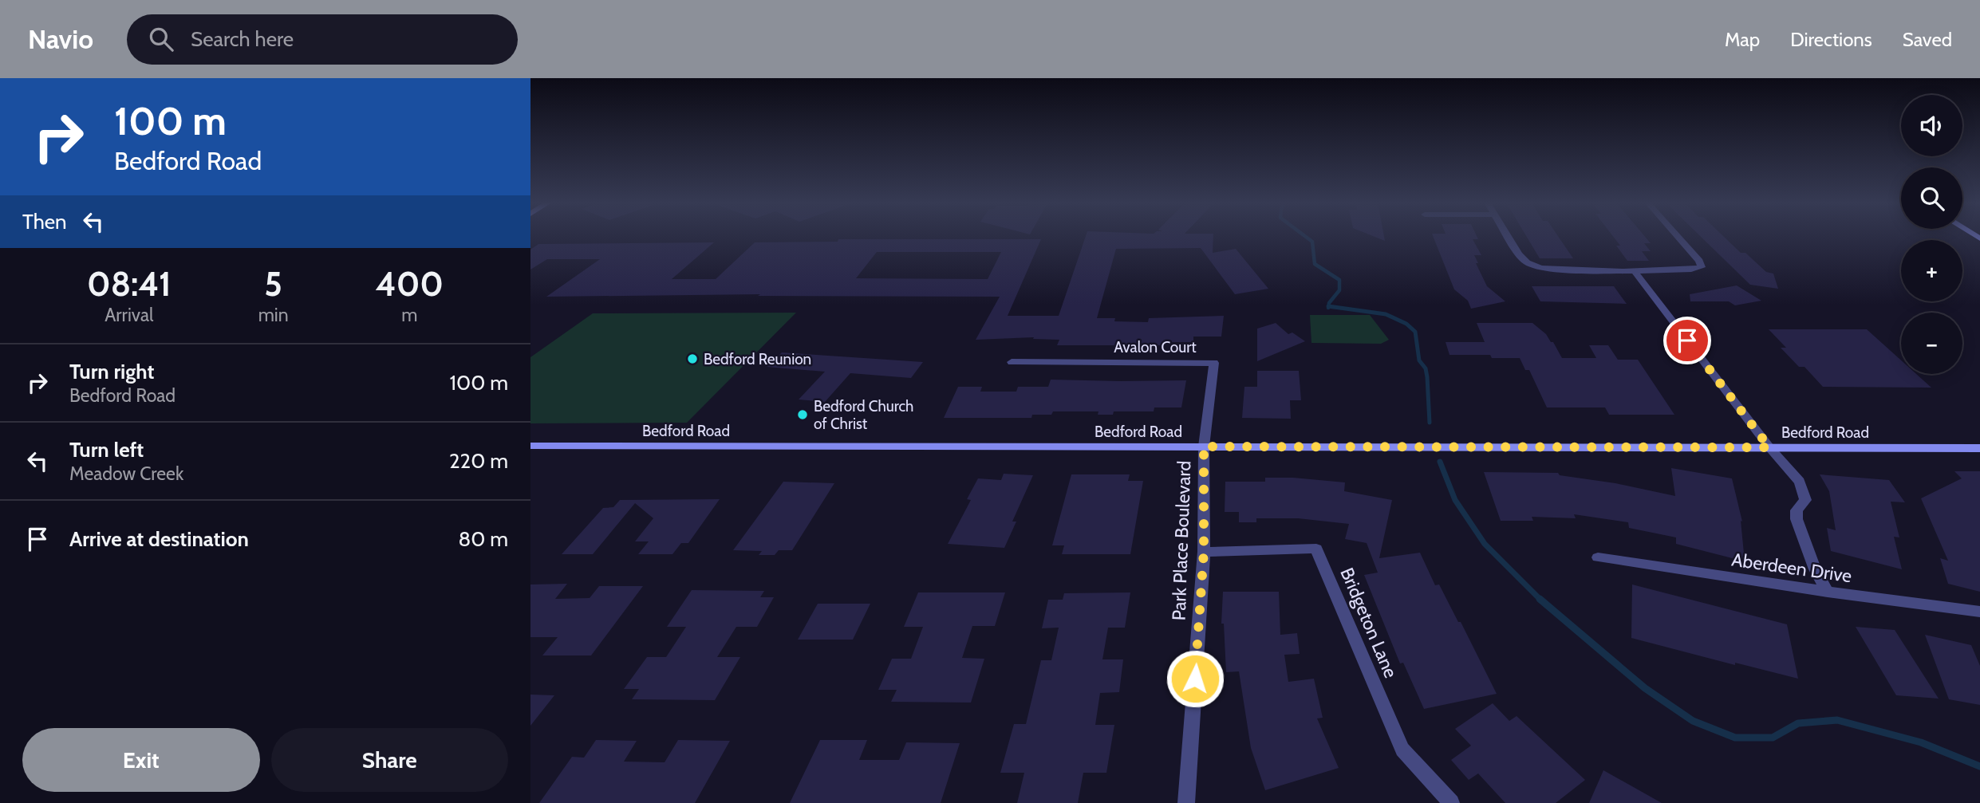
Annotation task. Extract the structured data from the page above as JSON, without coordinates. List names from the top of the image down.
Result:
{
  "streets": {
    "main road": ["Bedford Road"],
    "street": [
      "Avalon Court",
      "Park Place Boulevard",
      "Aberdeen Drive",
      "Bridgeton Lane"
    ]
  },
  "crossings": [
    ["Avalon Court", "Bedford Road"],
    ["Avalon Court", "Park Place Boulevard"],
    ["Bedford Road", "Park Place Boulevard"],
    ["Park Place Boulevard", "Bridgeton Lane"]
  ],
  "places": ["Bedford Reunion", "Bedford Church of Christ"],
  "page": {
    "header": "Navio",
    "search": "Search here",
    "nav": ["Map", "Directions", "Saved"],
    "turn": ["100 m", "Bedford Road"],
    "map_buttons": ["+", "−"],
    "then": "Then",
    "eta": [
      "08:41",
      "Arrival",
      "5",
      "min",
      "400",
      "m"
    ],
    "list": [
      {
        "name": "Turn right",
        "note": "Bedford Road",
        "value": "100 m"
      },
      {
        "name": "Turn left",
        "note": "Meadow Creek",
        "value": "220 m"
      },
      {
        "name": "Arrive at destination",
        "value": "80 m"
      }
    ],
    "buttons": ["Exit", "Share"]
  }
}
